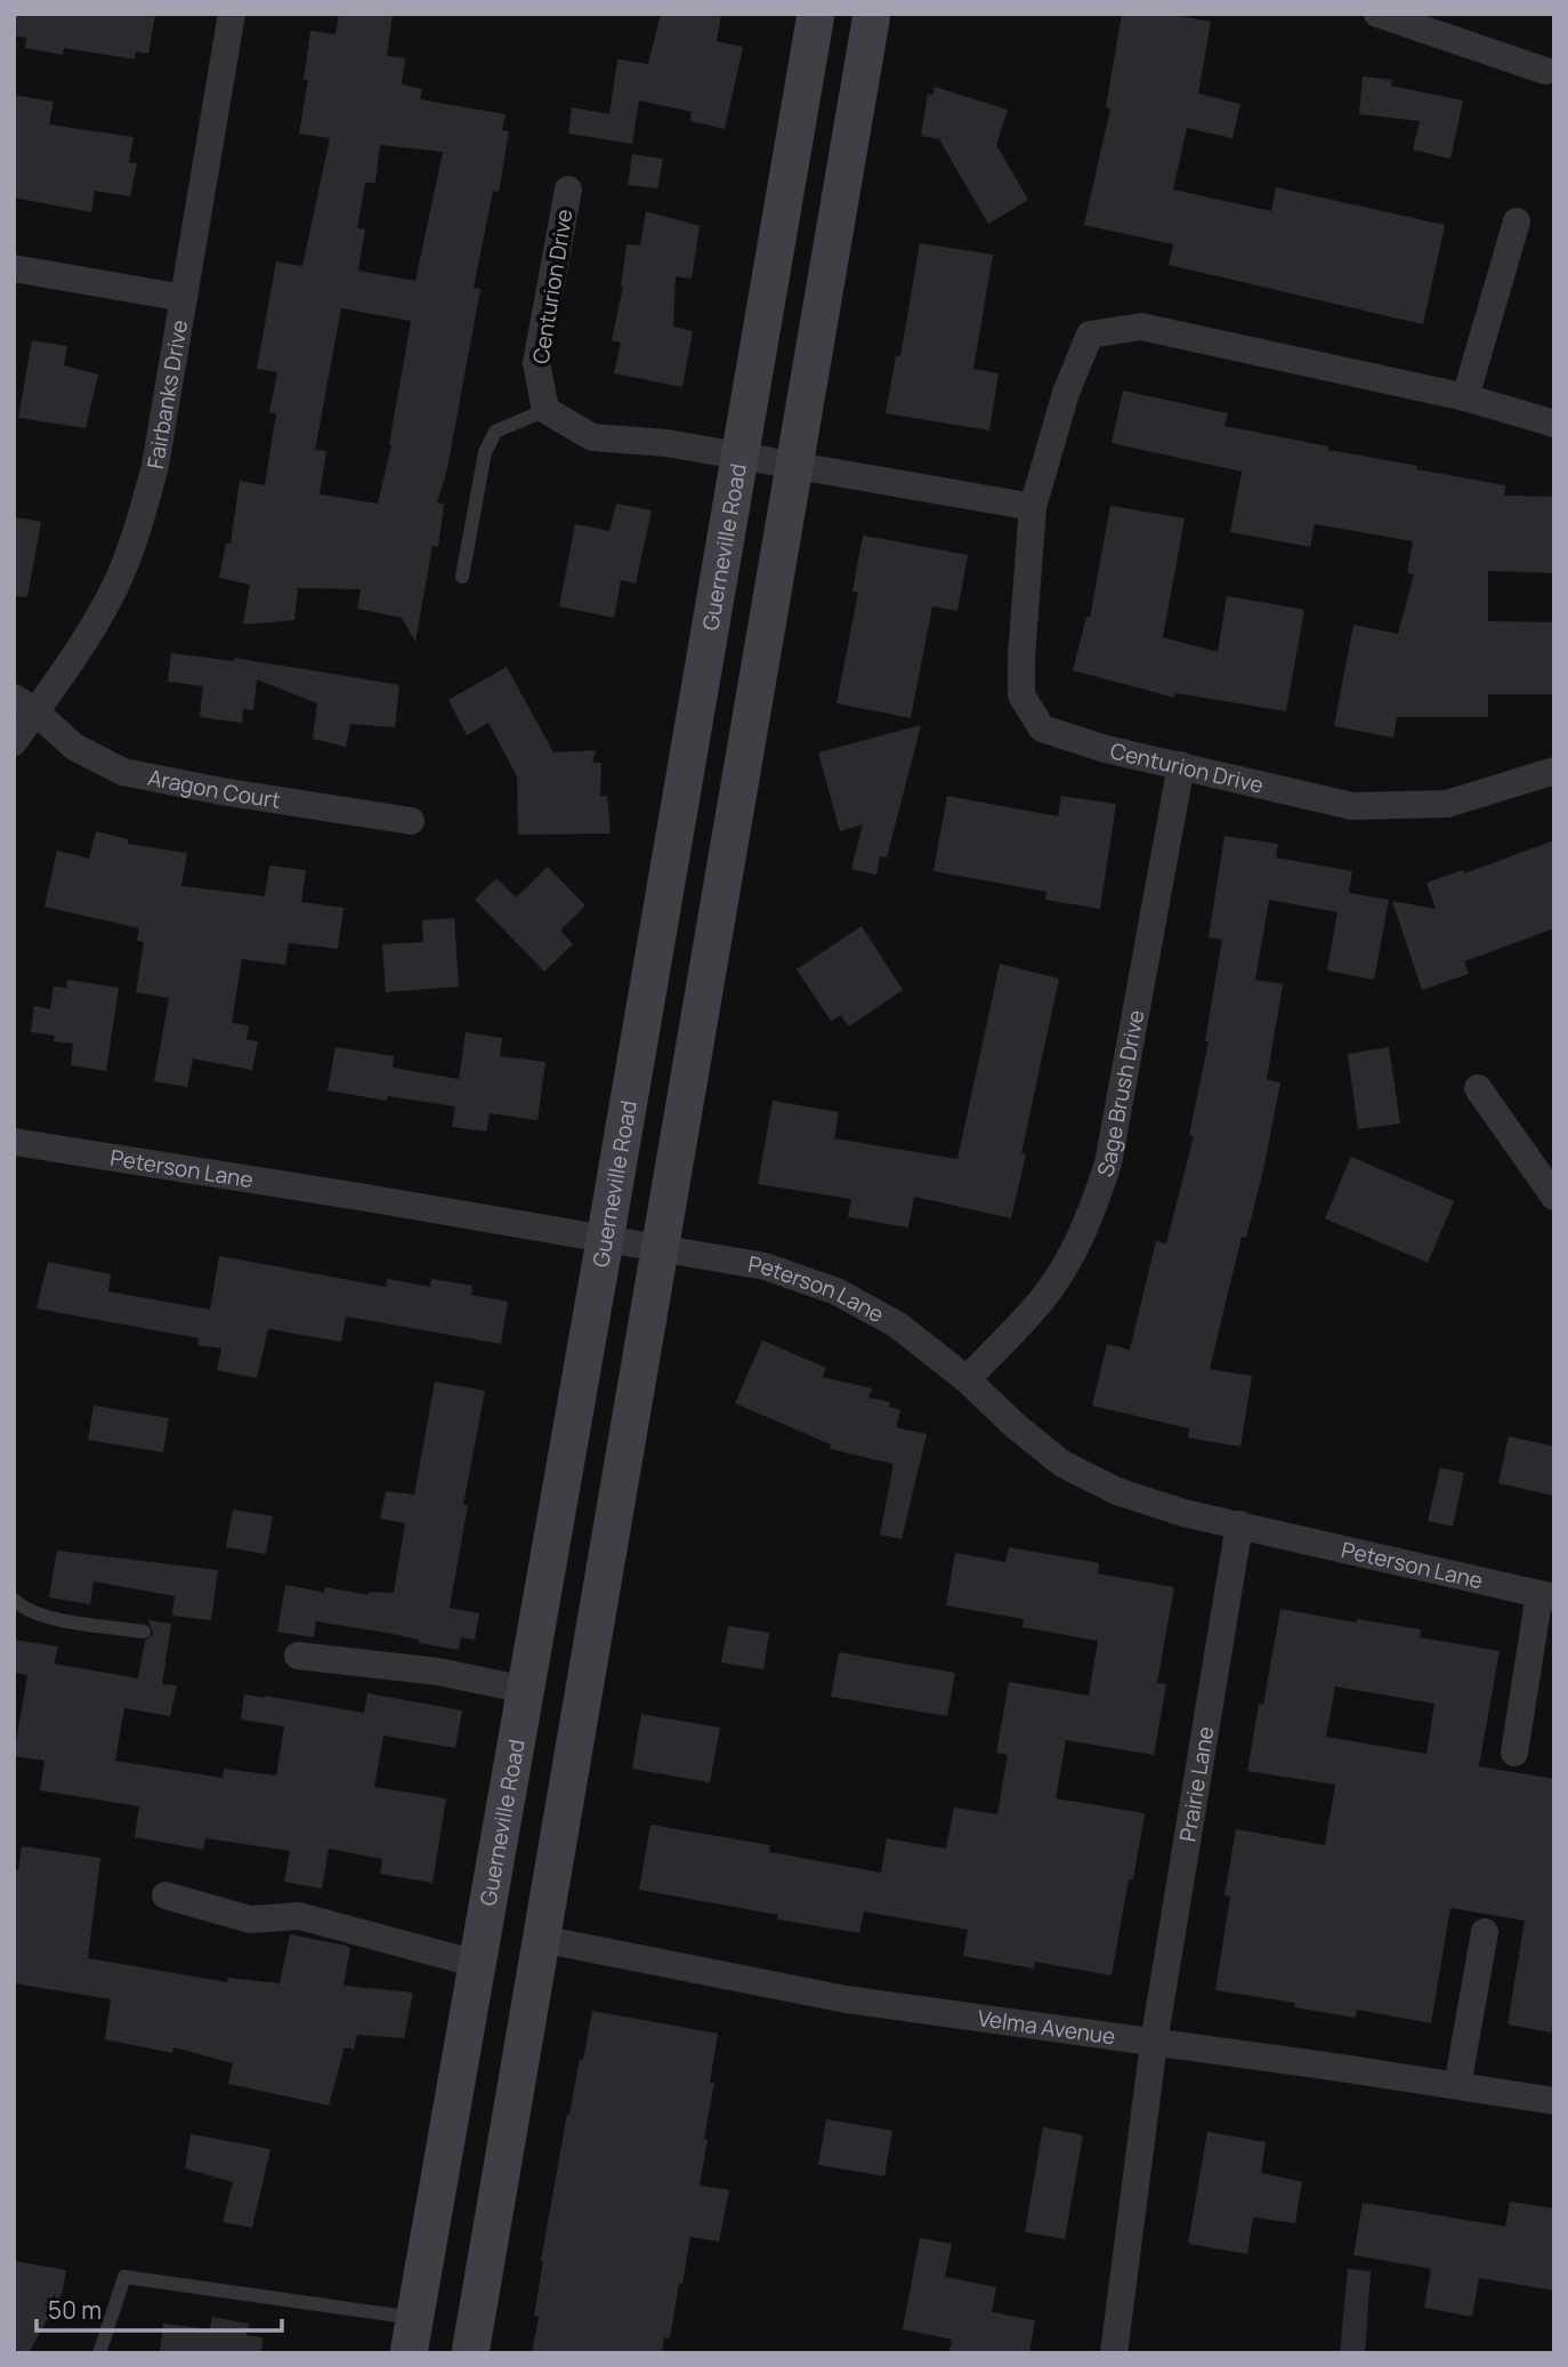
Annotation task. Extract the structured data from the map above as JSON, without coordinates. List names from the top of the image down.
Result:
{
  "streets": {
    "main road": ["Guerneville Road"],
    "street": [
      "Centurion Drive",
      "Fairbanks Drive",
      "Aragon Court",
      "Sage Brush Drive",
      "Peterson Lane",
      "Prairie Lane",
      "Velma Avenue"
    ]
  },
  "crossings": [
    ["Centurion Drive", "Sage Brush Drive"],
    ["Fairbanks Drive", "Aragon Court"],
    ["Guerneville Road", "Peterson Lane"],
    ["Sage Brush Drive", "Peterson Lane"],
    ["Peterson Lane", "Prairie Lane"],
    ["Prairie Lane", "Velma Avenue"]
  ],
  "scale_bar": "50 m"
}
